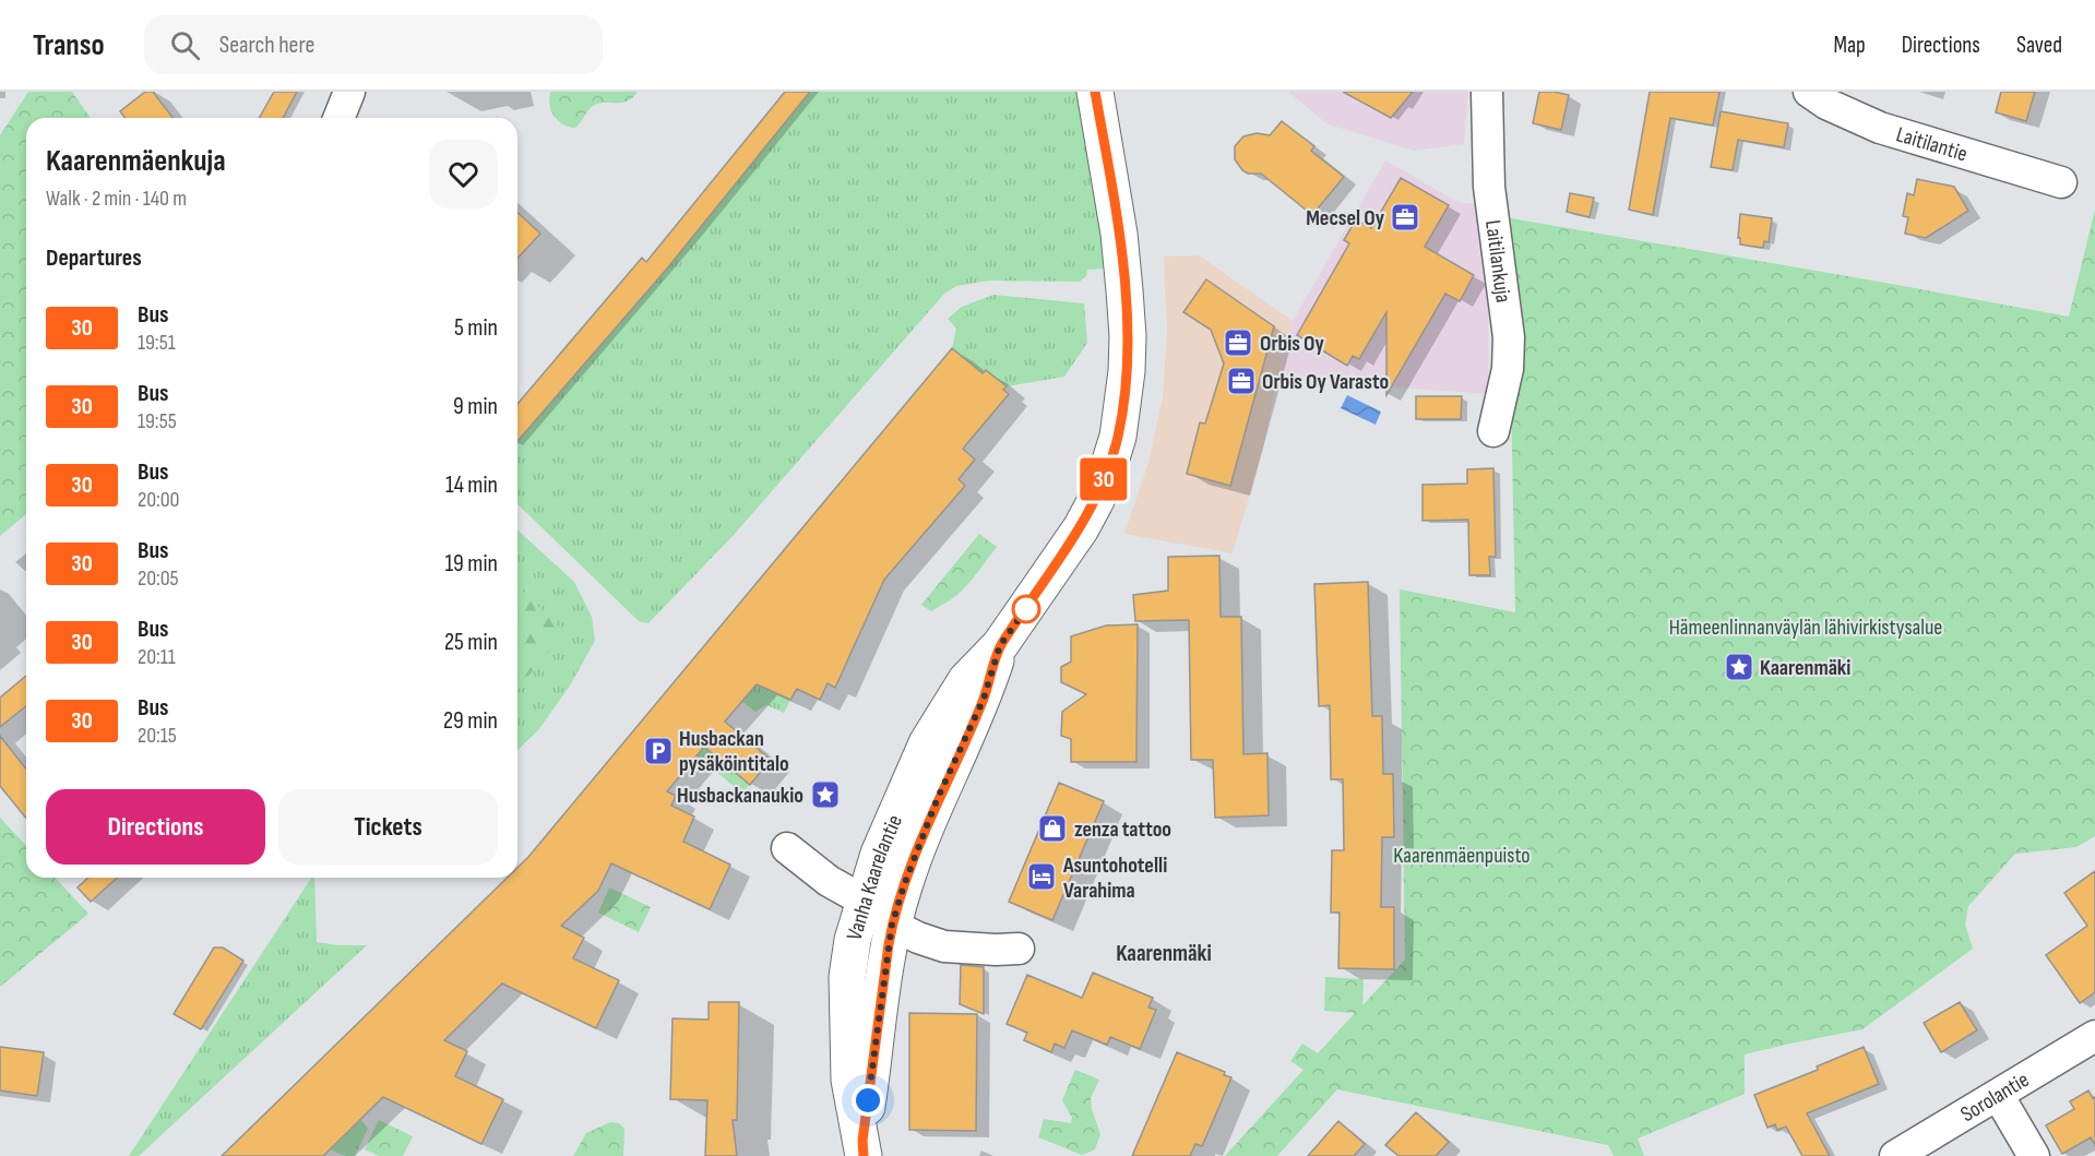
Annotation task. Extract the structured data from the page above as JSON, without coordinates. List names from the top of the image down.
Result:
{
  "streets": {
    "main road": ["Vanha Kaarelantie"],
    "street": ["Laitilantie", "Laitilankuja", "Sorolantie"]
  },
  "districts": ["Kaarenmäki"],
  "parks": ["Hämeenlinnanväylän lähivirkistysalue", "Kaarenmäenpuisto"],
  "places": {
    "office": ["Mecsel Oy", "Orbis Oy", "Orbis Oy Varasto"],
    "place": ["Kaarenmäki", "Husbackanaukio"],
    "parking": ["Husbackan pysäköintitalo"],
    "shop": ["zenza tattoo"],
    "hotel": ["Asuntohotelli Varahima"]
  },
  "lines": ["bus line 30"],
  "page": {
    "header": "Transo",
    "search": "Search here",
    "nav": ["Map", "Directions", "Saved"],
    "on_map": "30",
    "heading": [
      ["Kaarenmäenkuja", "Walk · 2 min · 140 m"],
      "Departures"
    ],
    "list": [
      {
        "mark": "30",
        "name": "Bus",
        "note": "19:51",
        "value": "5 min"
      },
      {
        "mark": "30",
        "name": "Bus",
        "note": "19:55",
        "value": "9 min"
      },
      {
        "mark": "30",
        "name": "Bus",
        "note": "20:00",
        "value": "14 min"
      },
      {
        "mark": "30",
        "name": "Bus",
        "note": "20:05",
        "value": "19 min"
      },
      {
        "mark": "30",
        "name": "Bus",
        "note": "20:11",
        "value": "25 min"
      },
      {
        "mark": "30",
        "name": "Bus",
        "note": "20:15",
        "value": "29 min"
      }
    ],
    "buttons": ["Directions", "Tickets"]
  }
}
